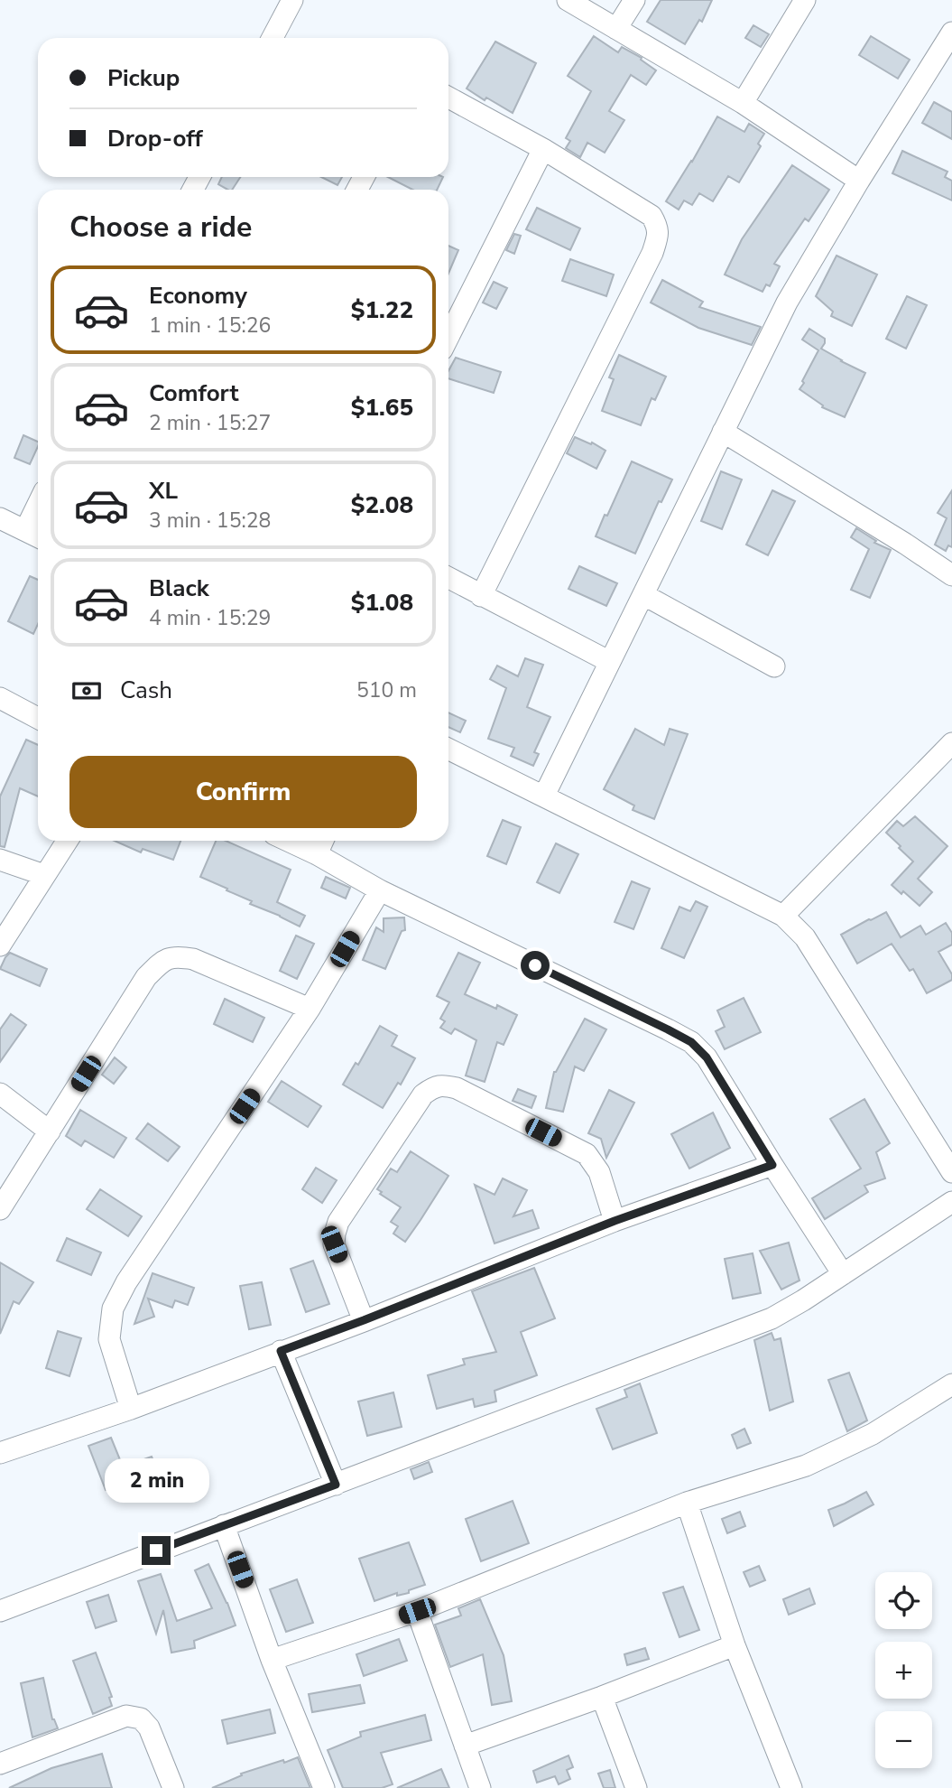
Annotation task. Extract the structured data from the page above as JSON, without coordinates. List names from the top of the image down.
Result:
{
  "page": {
    "banner": ["Pickup", "Drop-off"],
    "heading": "Choose a ride",
    "list": [
      {
        "name": "Economy",
        "note": "1 min · 15:26",
        "value": "$1.22"
      },
      {
        "name": "Comfort",
        "note": "2 min · 15:27",
        "value": "$1.65"
      },
      {
        "name": "XL",
        "note": "3 min · 15:28",
        "value": "$2.08"
      },
      {
        "name": "Black",
        "note": "4 min · 15:29",
        "value": "$1.08"
      }
    ],
    "pay": ["Cash", "510 m"],
    "buttons": "Confirm",
    "bubble": "2 min",
    "map_buttons": ["+", "−"]
  }
}
